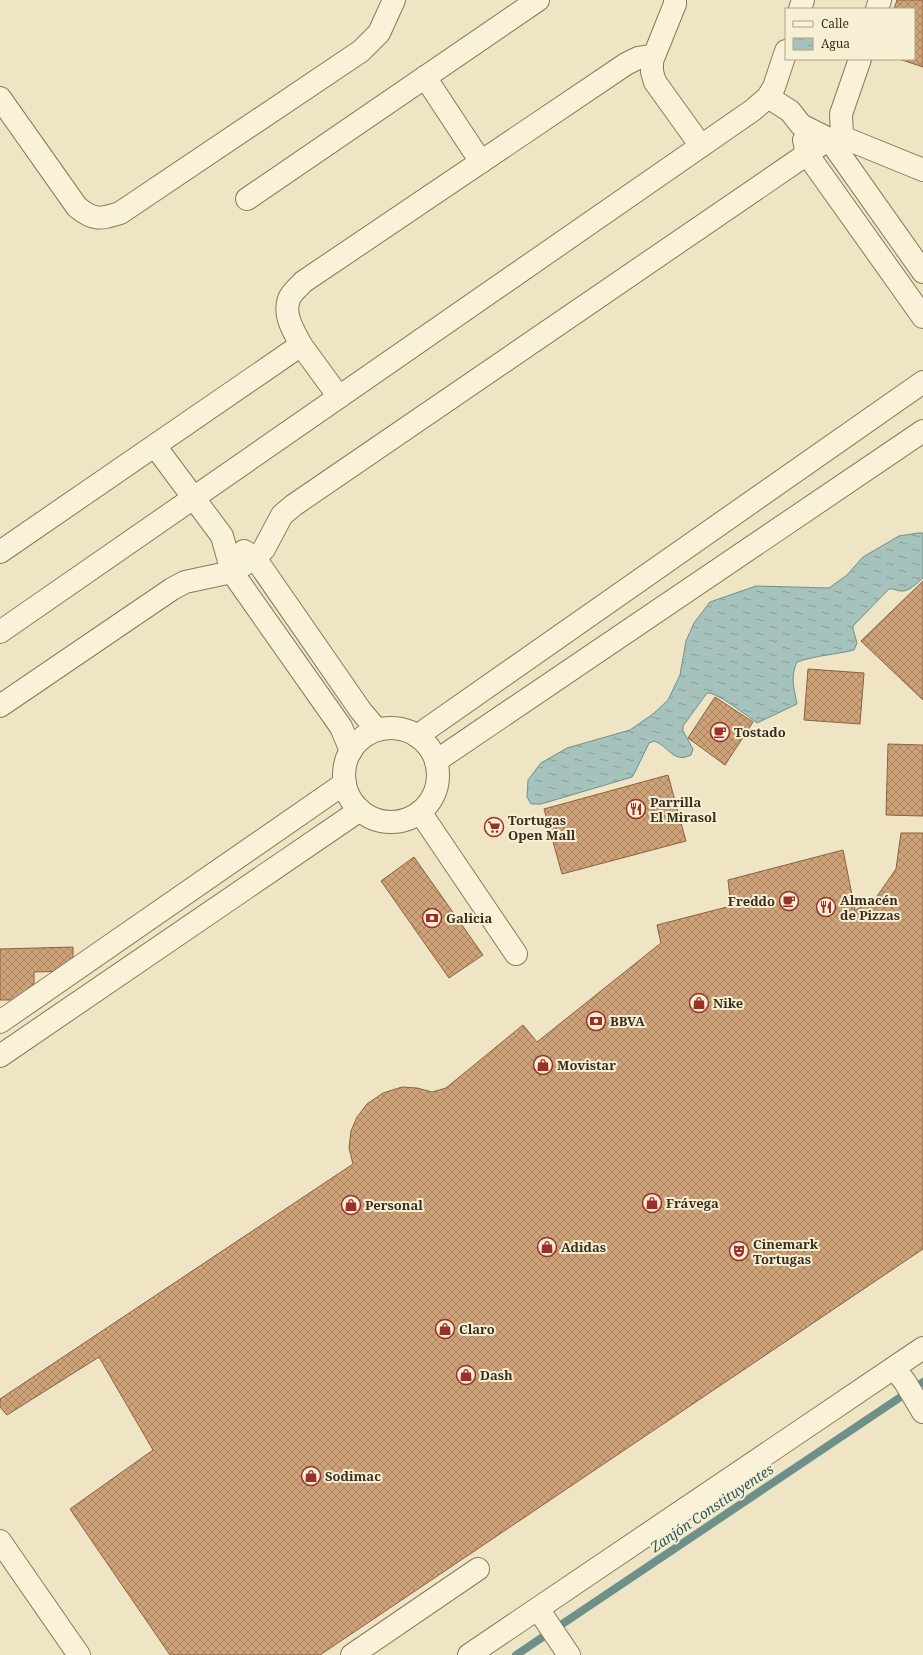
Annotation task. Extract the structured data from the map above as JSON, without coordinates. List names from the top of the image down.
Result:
{
  "water": ["Zanjón Constituyentes"],
  "places": {
    "cafe": ["Tostado", "Freddo"],
    "restaurant": ["Parrilla El Mirasol", "Almacén de Pizzas"],
    "supermarket": ["Tortugas Open Mall"],
    "bank": ["Galicia", "BBVA"],
    "shop": [
      "Nike",
      "Movistar",
      "Frávega",
      "Personal",
      "Adidas",
      "Claro",
      "Dash",
      "Sodimac"
    ],
    "theatre": ["Cinemark Tortugas"]
  },
  "legend": ["Calle", "Agua"]
}
